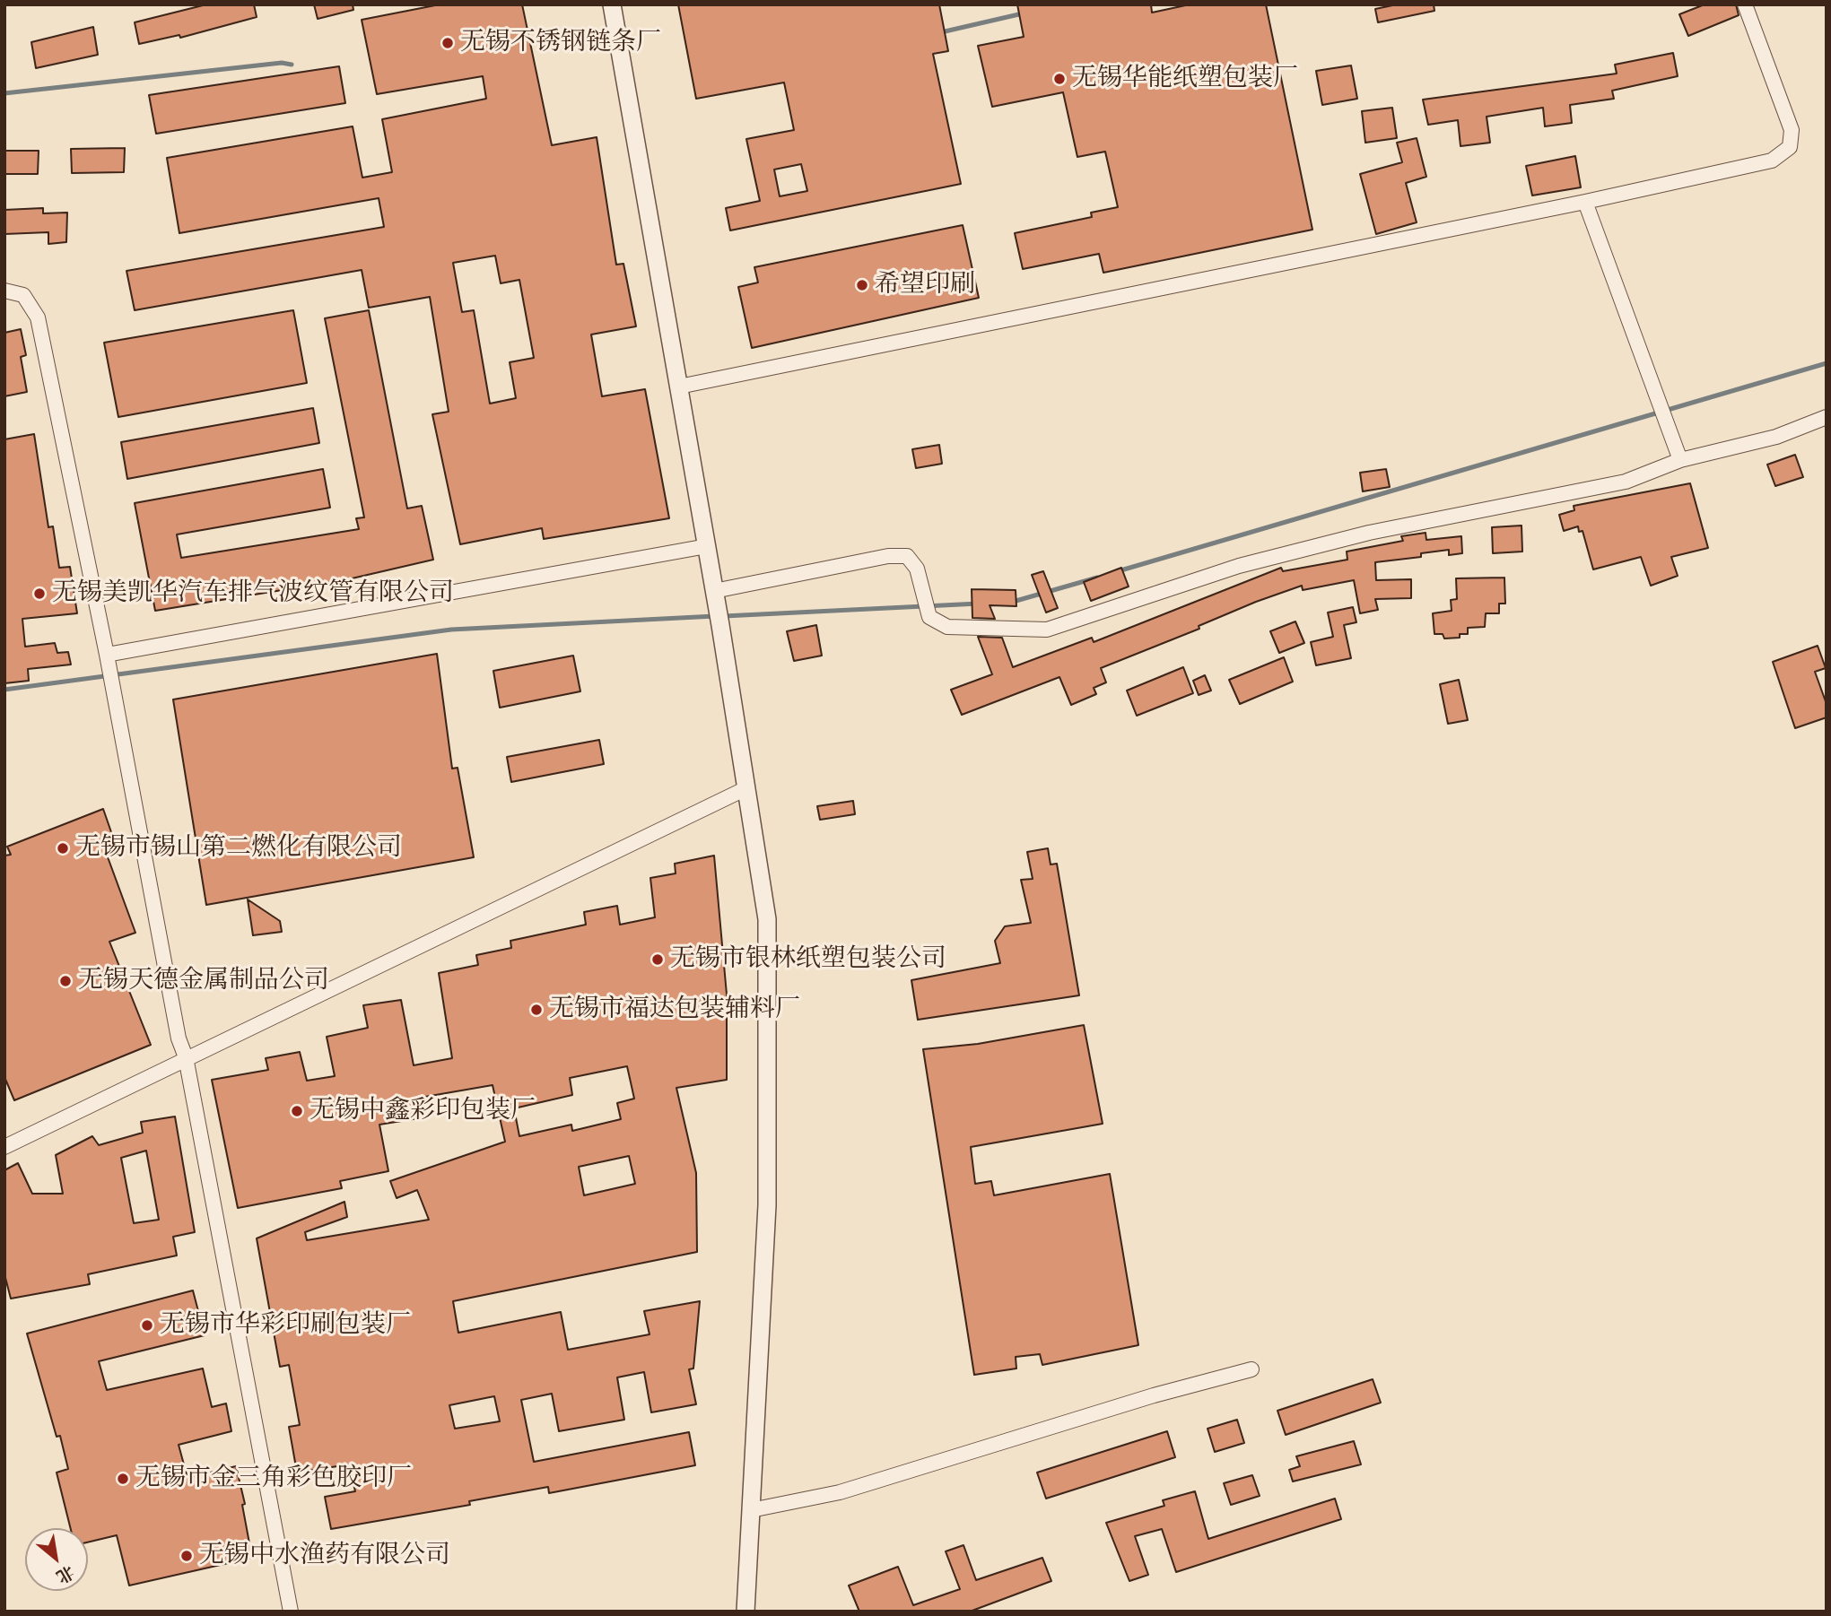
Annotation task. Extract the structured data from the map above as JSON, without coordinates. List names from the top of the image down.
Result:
{
  "places": [
    "无锡不锈钢链条厂",
    "无锡华能纸塑包装厂",
    "希望印刷",
    "无锡美凯华汽车排气波纹管有限公司",
    "无锡市锡山第二燃化有限公司",
    "无锡市银林纸塑包装公司",
    "无锡天德金属制品公司",
    "无锡市福达包装辅料厂",
    "无锡中鑫彩印包装厂",
    "无锡市华彩印刷包装厂",
    "无锡市金三角彩色胶印厂",
    "无锡中水渔药有限公司"
  ],
  "north": "bottom right"
}
